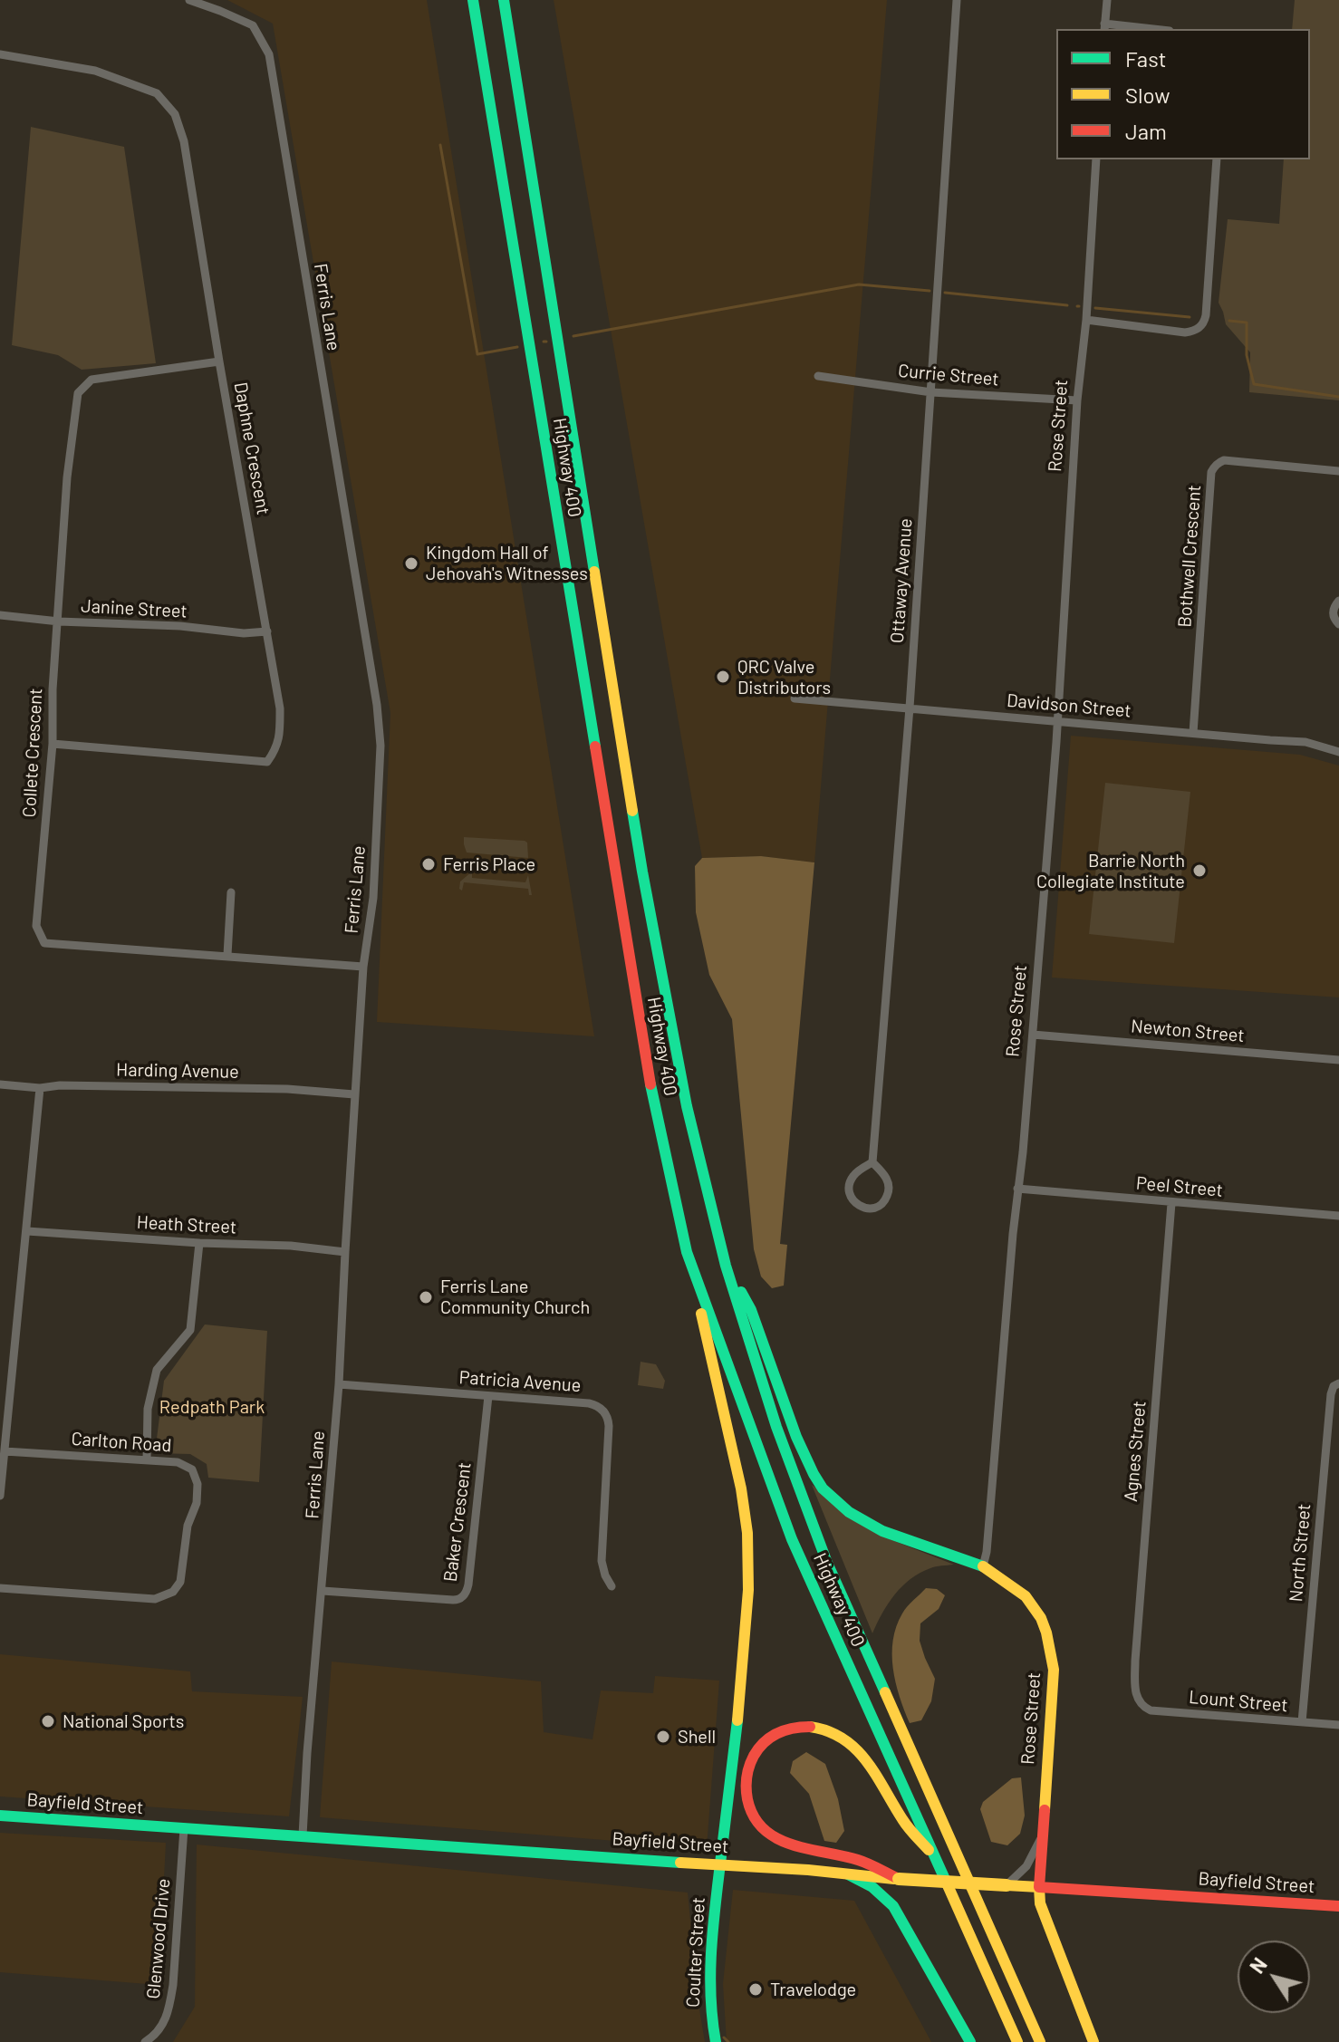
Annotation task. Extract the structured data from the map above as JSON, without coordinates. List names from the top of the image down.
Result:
{
  "streets": {
    "main road": [
      "Rose Street",
      "Highway 400",
      "Bayfield Street",
      "Coulter Street"
    ],
    "street": [
      "Ferris Lane",
      "Currie Street",
      "Daphne Crescent",
      "Bothwell Crescent",
      "Ottaway Avenue",
      "Janine Street",
      "Davidson Street",
      "Collete Crescent",
      "Newton Street",
      "Harding Avenue",
      "Peel Street",
      "Heath Street",
      "Patricia Avenue",
      "Carlton Road",
      "Agnes Street",
      "Baker Crescent",
      "North Street",
      "Lount Street",
      "Glenwood Drive"
    ]
  },
  "crossings": [
    ["Ferris Lane", "Collete Crescent"],
    ["Ferris Lane", "Harding Avenue"],
    ["Ferris Lane", "Heath Street"],
    ["Ferris Lane", "Patricia Avenue"],
    ["Ferris Lane", "Baker Crescent"],
    ["Ferris Lane", "Bayfield Street"],
    ["Currie Street", "Rose Street"],
    ["Currie Street", "Ottaway Avenue"],
    ["Rose Street", "Davidson Street"],
    ["Rose Street", "Newton Street"],
    ["Rose Street", "Peel Street"],
    ["Rose Street", "Bayfield Street"],
    ["Daphne Crescent", "Janine Street"],
    ["Daphne Crescent", "Collete Crescent"],
    ["Highway 400", "Coulter Street"],
    ["Bothwell Crescent", "Davidson Street"],
    ["Ottaway Avenue", "Davidson Street"],
    ["Janine Street", "Collete Crescent"],
    ["Peel Street", "Agnes Street"],
    ["Patricia Avenue", "Baker Crescent"],
    ["Agnes Street", "Lount Street"],
    ["North Street", "Lount Street"],
    ["Bayfield Street", "Glenwood Drive"],
    ["Bayfield Street", "Coulter Street"]
  ],
  "parks": ["Redpath Park"],
  "places": [
    "Kingdom Hall of Jehovah's Witnesses",
    "QRC Valve Distributors",
    "Ferris Place",
    "Barrie North Collegiate Institute",
    "Ferris Lane Community Church",
    "National Sports",
    "Shell",
    "Travelodge"
  ],
  "legend": ["Fast", "Slow", "Jam"],
  "north": "top left"
}
